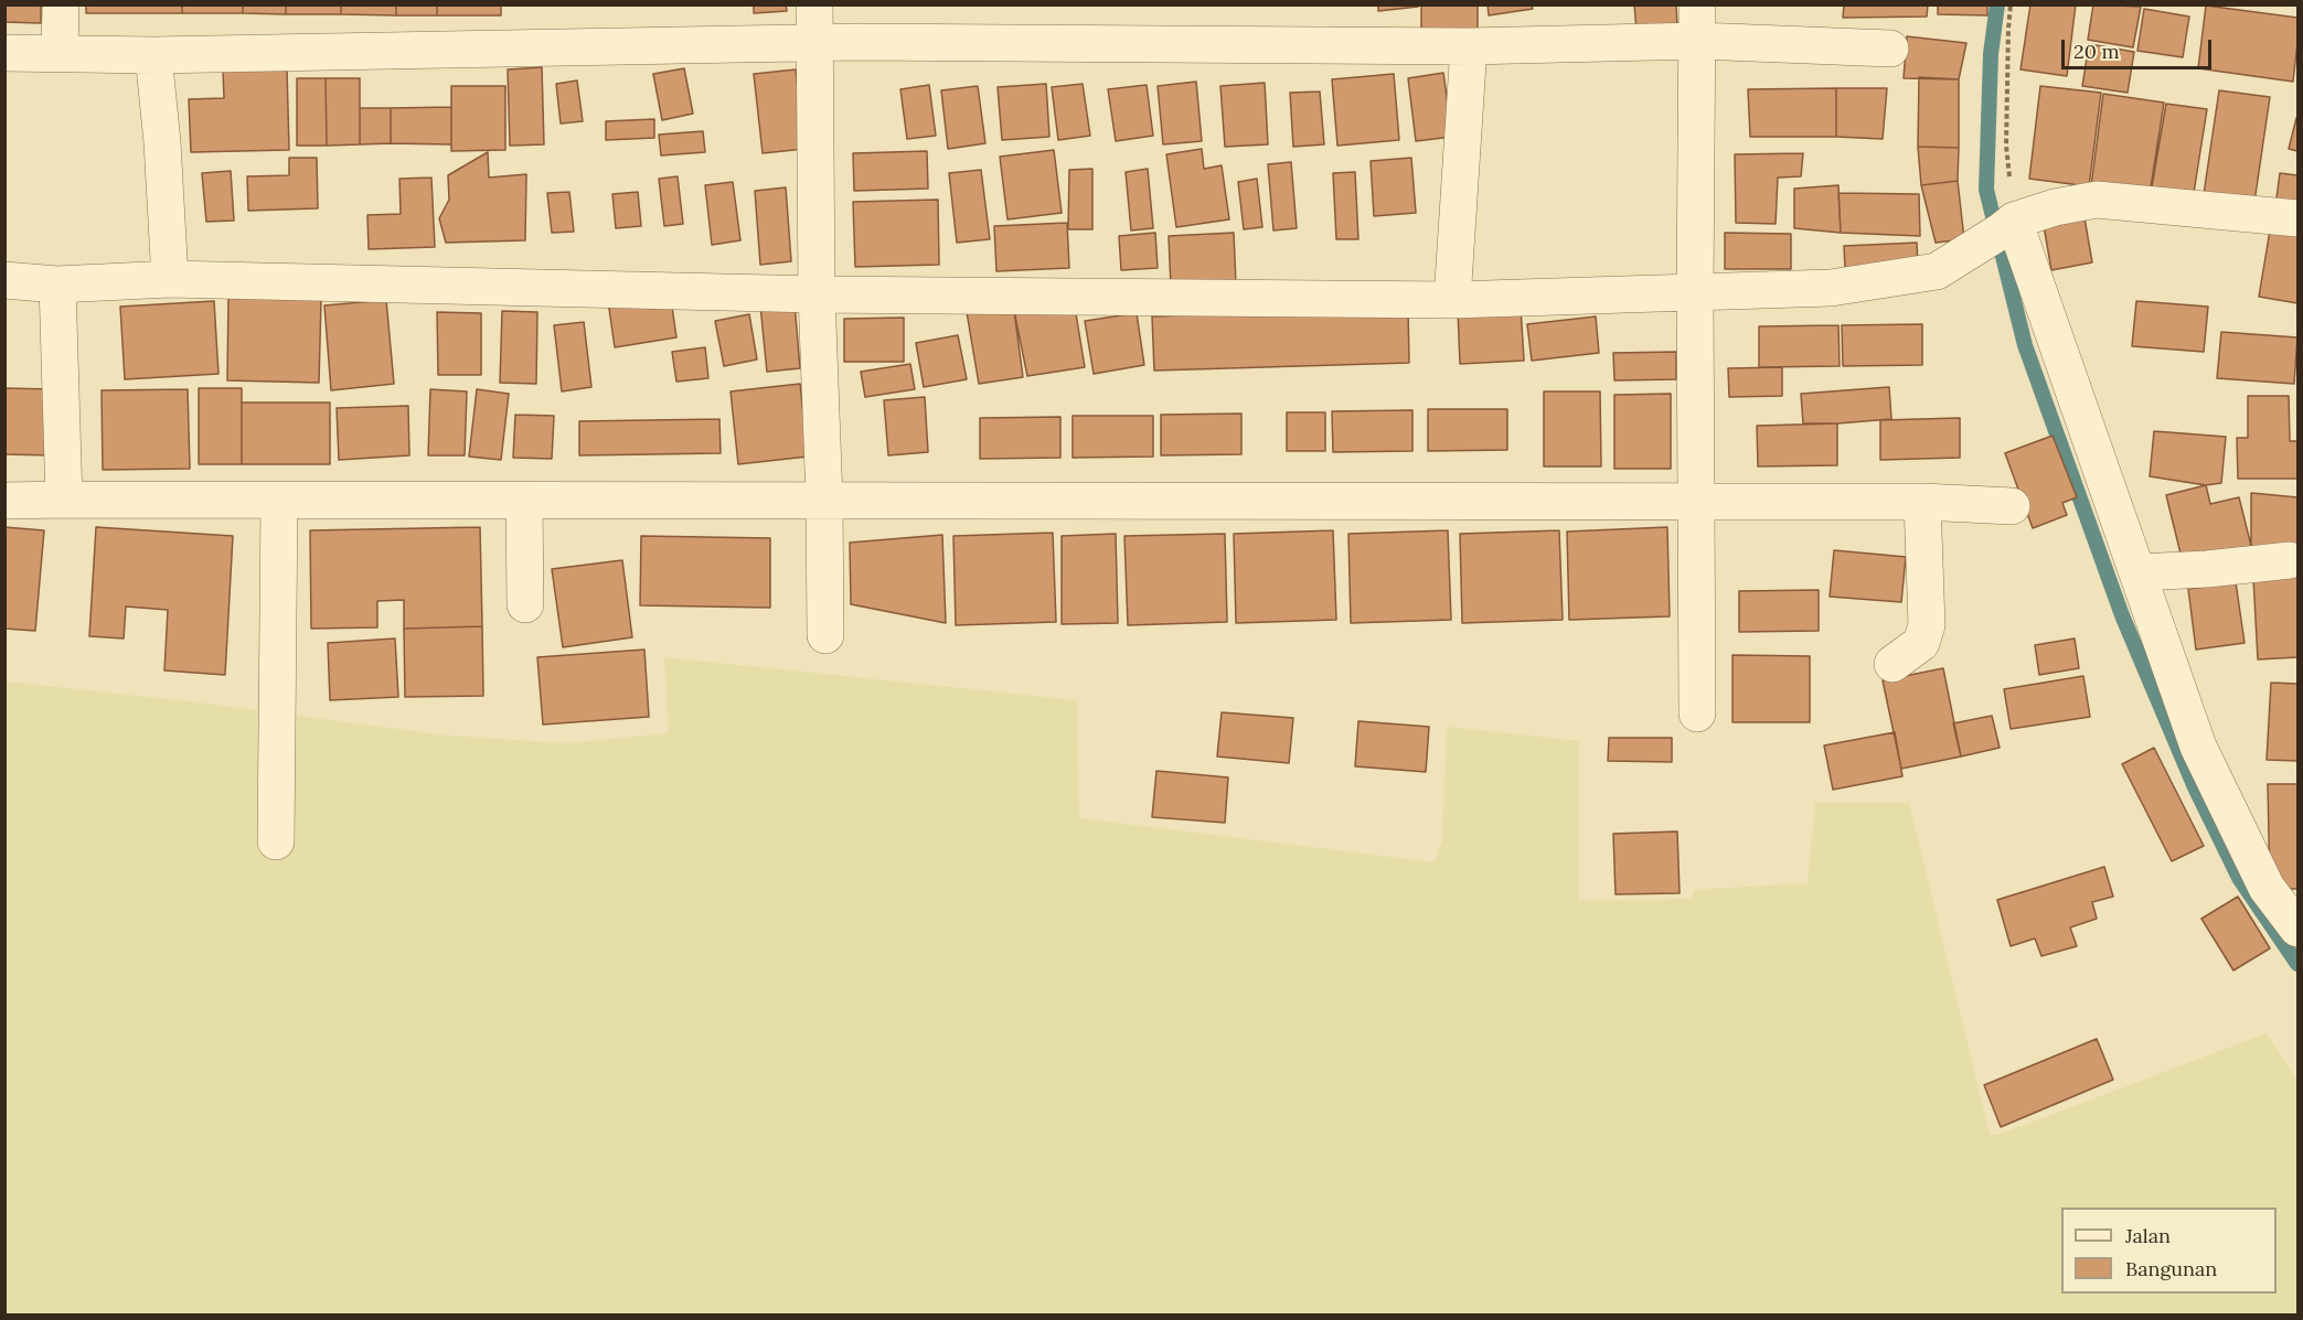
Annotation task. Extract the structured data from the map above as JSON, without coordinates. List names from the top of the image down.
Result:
{
  "legend": ["Jalan", "Bangunan"],
  "scale_bar": "20 m"
}
